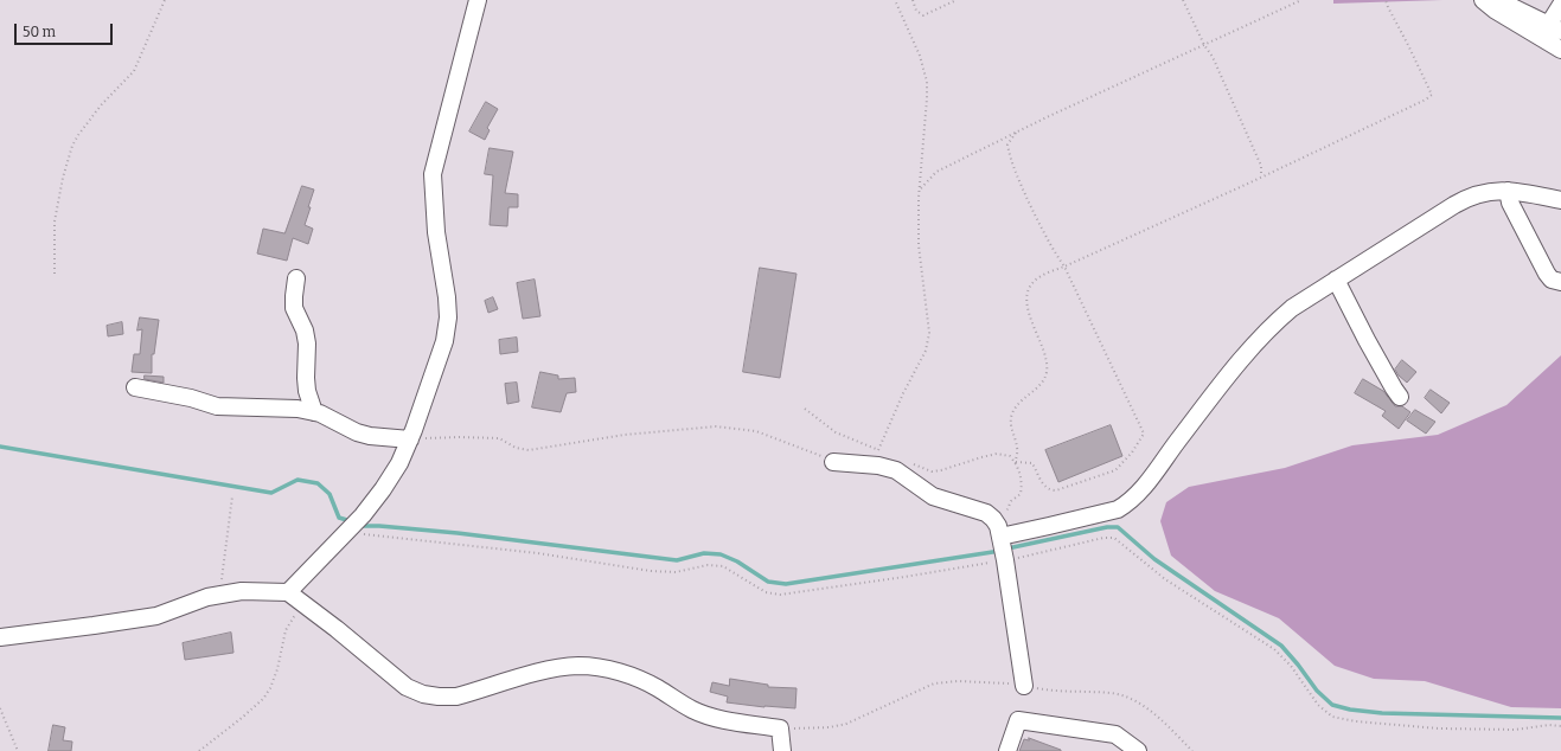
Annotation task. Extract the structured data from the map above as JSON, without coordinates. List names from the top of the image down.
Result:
{
  "scale_bar": "50 m"
}
